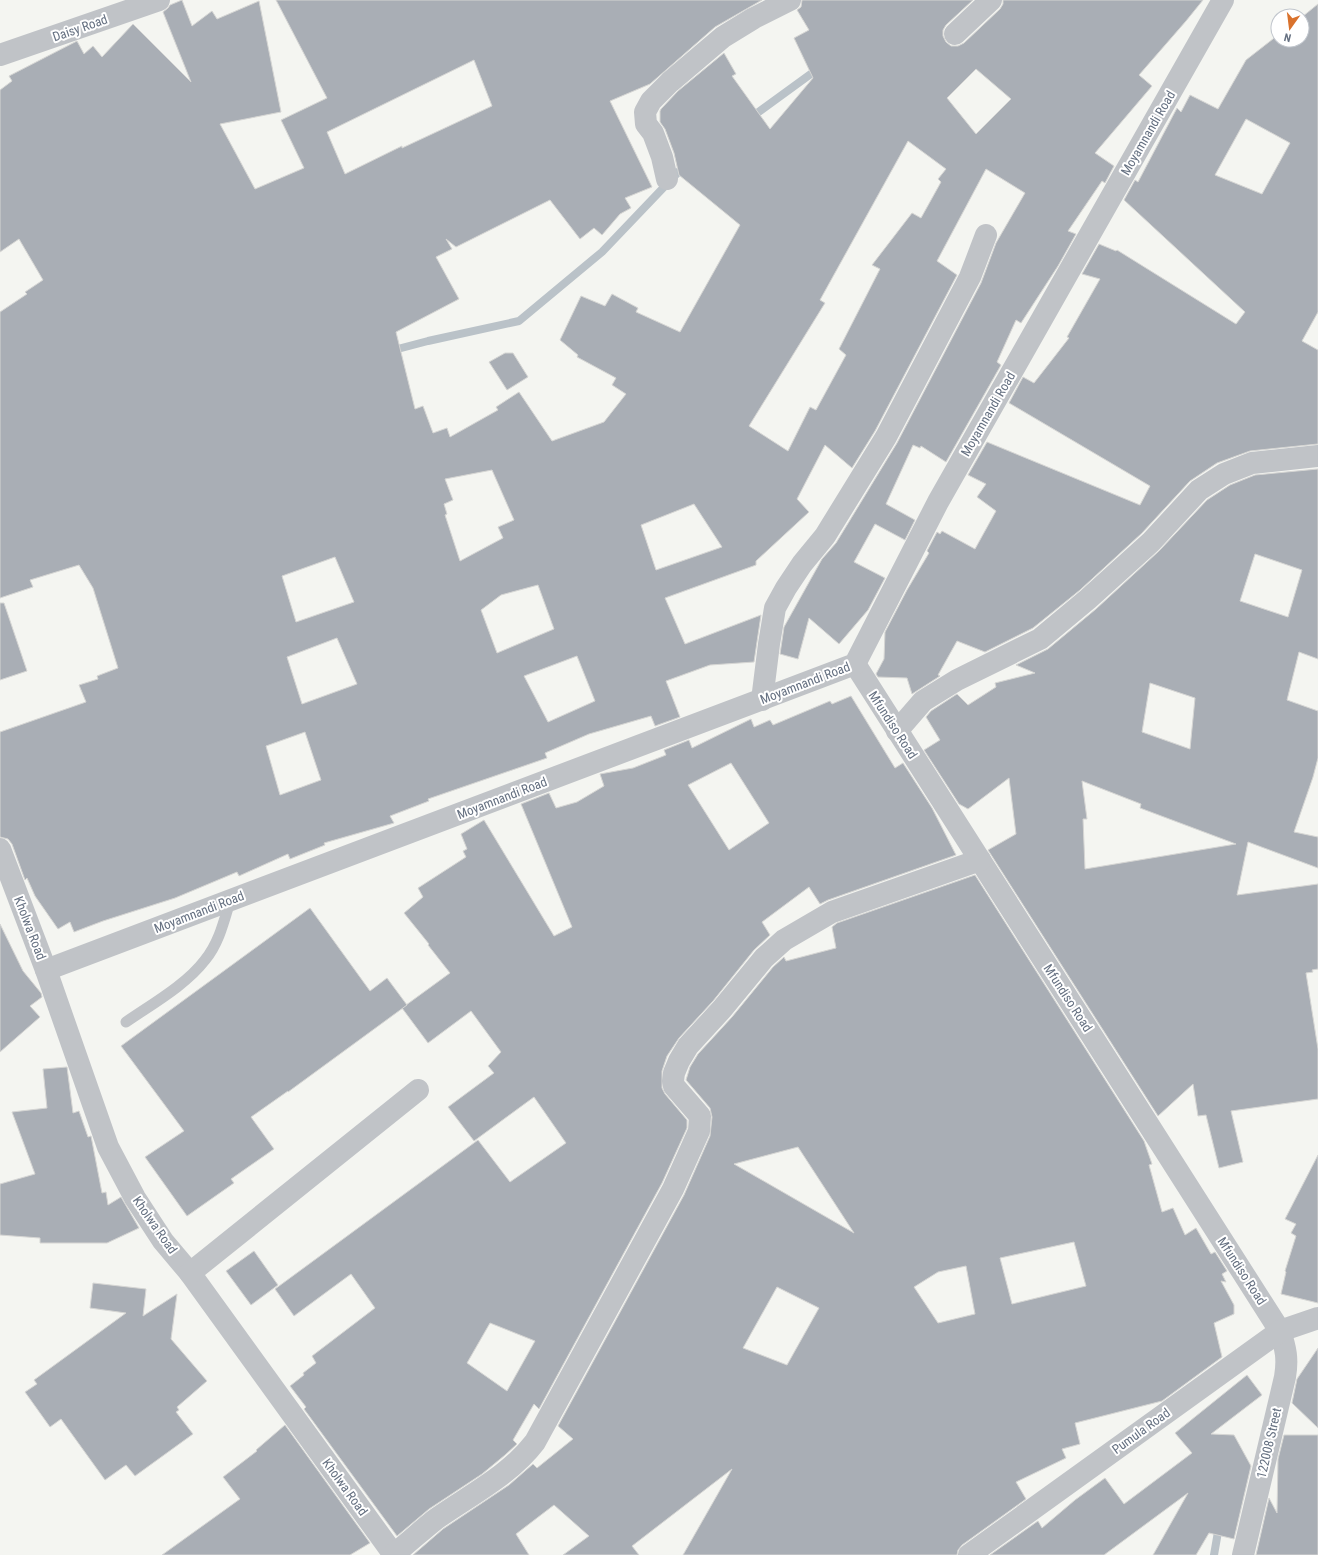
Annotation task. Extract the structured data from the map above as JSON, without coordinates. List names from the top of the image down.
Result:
{
  "streets": {
    "street": [
      "Daisy Road",
      "Moyamnandi Road",
      "Mfundiso Road",
      "Kholwa Road",
      "Pumula Road",
      "122008 Street"
    ]
  },
  "crossings": [
    ["Moyamnandi Road", "Mfundiso Road"],
    ["Moyamnandi Road", "Kholwa Road"],
    ["Mfundiso Road", "Pumula Road"],
    ["Mfundiso Road", "122008 Street"],
    ["Pumula Road", "122008 Street"]
  ],
  "north": "bottom"
}
